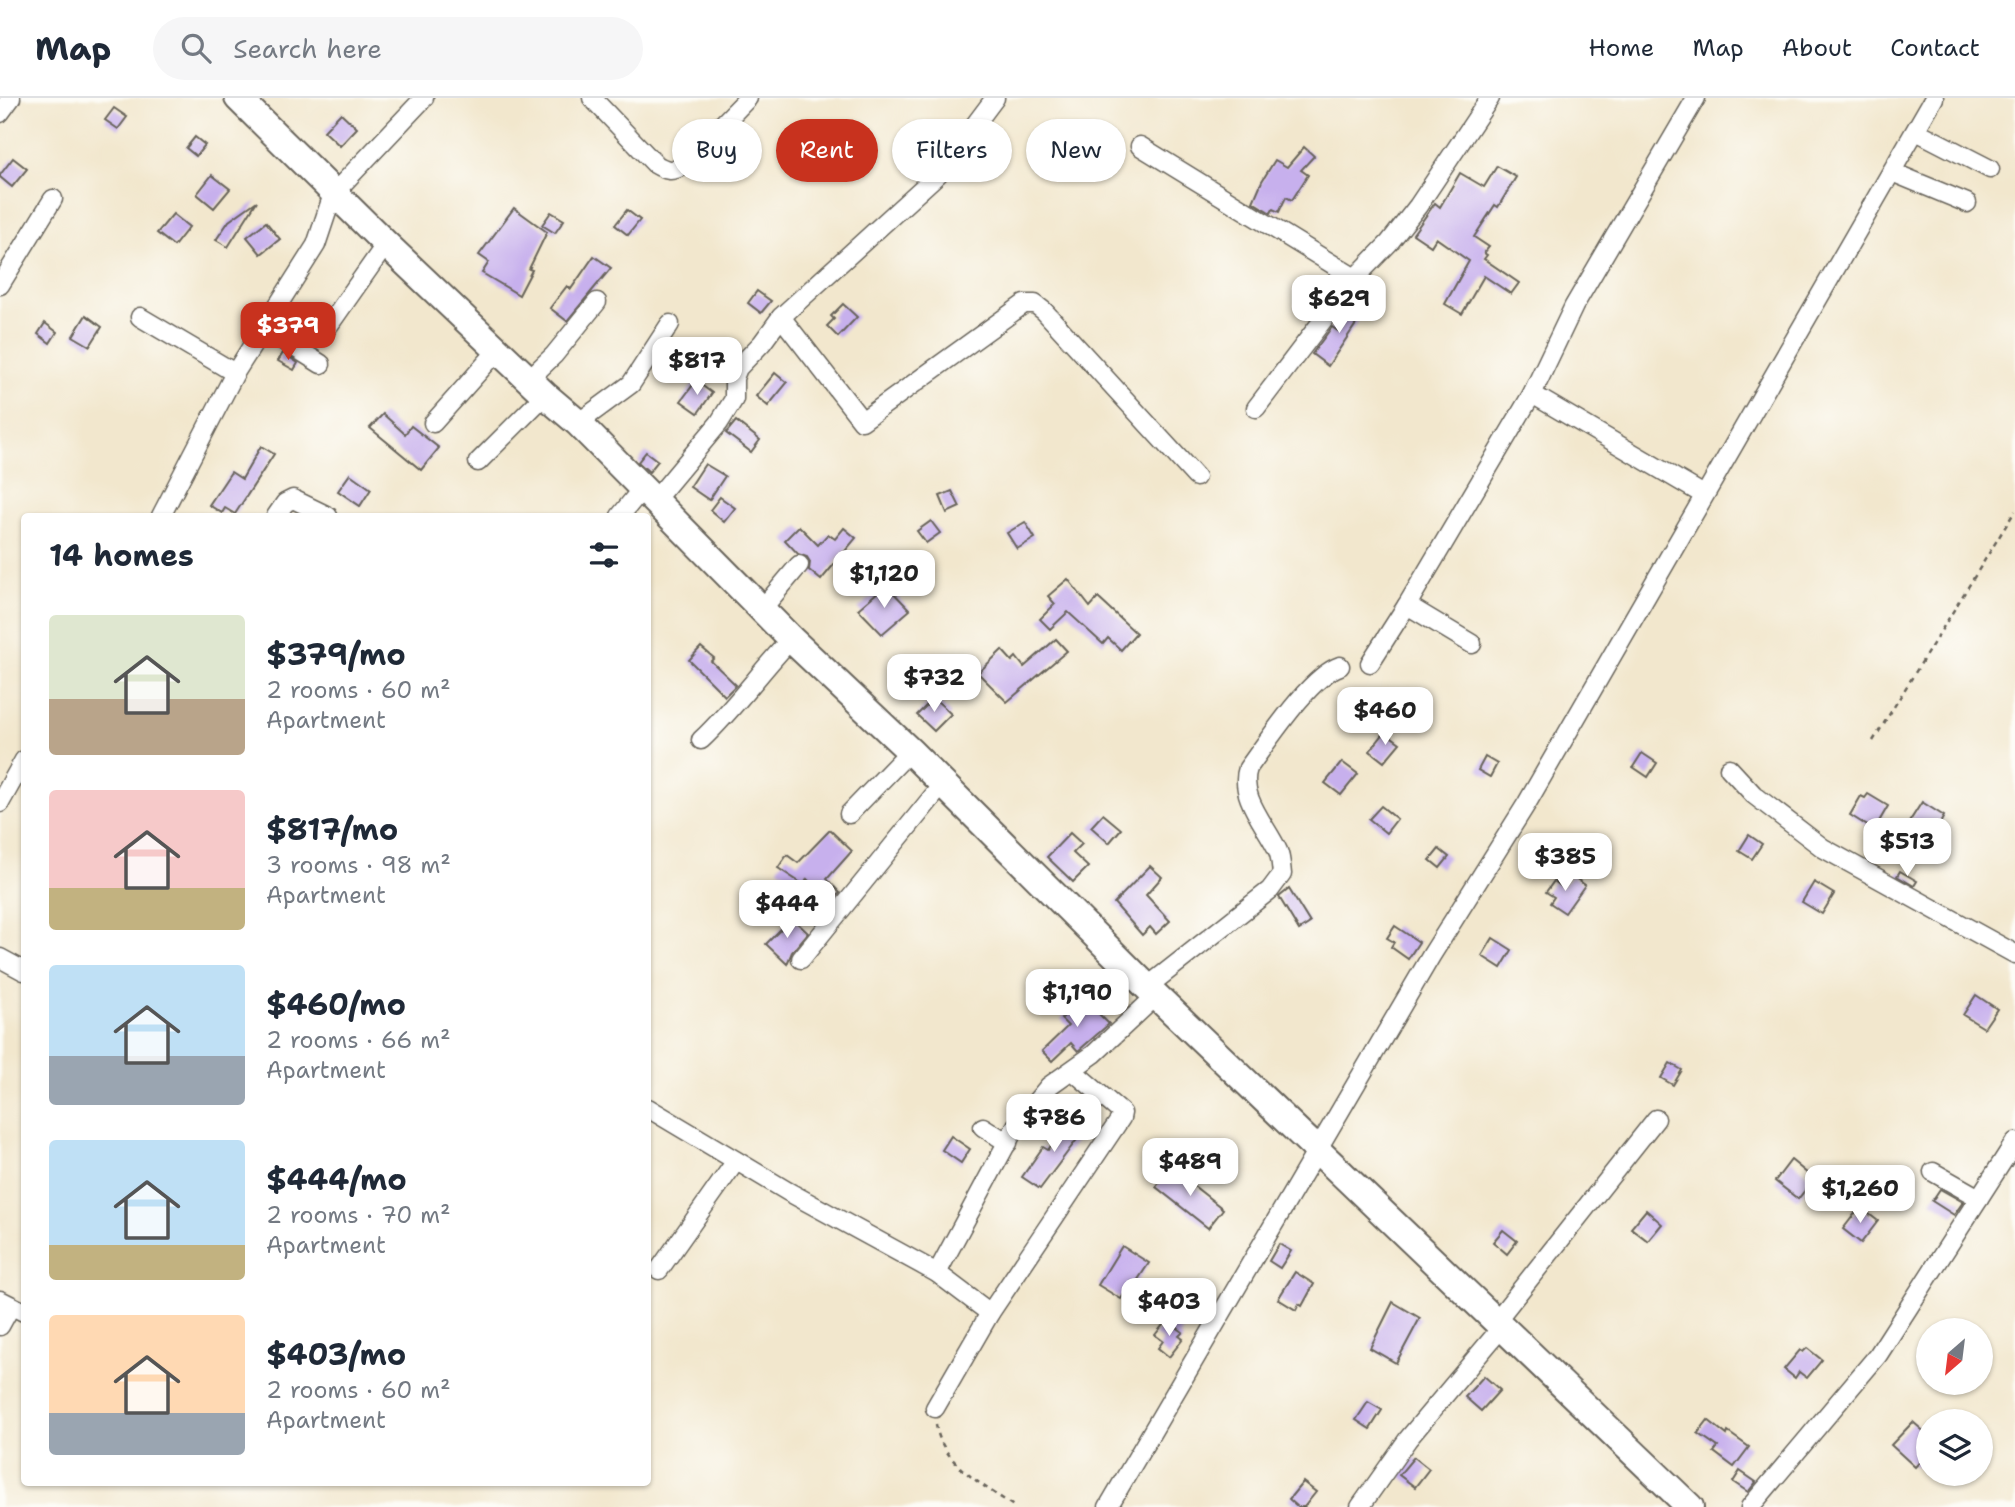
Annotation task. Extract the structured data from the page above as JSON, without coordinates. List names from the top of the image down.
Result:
{
  "north": "bottom left",
  "page": {
    "header": "Map",
    "search": "Search here",
    "nav": [
      "Home",
      "Map",
      "About",
      "Contact"
    ],
    "chip": [
      "Buy",
      "Rent",
      "Filters",
      "New"
    ],
    "price": [
      "$629",
      "$379",
      "$817",
      "$1,120",
      "$732",
      "$460",
      "$513",
      "$385",
      "$444",
      "$1,190",
      "$786",
      "$489",
      "$1,260",
      "$403"
    ],
    "heading": "14 homes",
    "list": [
      {
        "name": "$379/mo",
        "note": "2 rooms · 60 m² · Apartment"
      },
      {
        "name": "$817/mo",
        "note": "3 rooms · 98 m² · Apartment"
      },
      {
        "name": "$460/mo",
        "note": "2 rooms · 66 m² · Apartment"
      },
      {
        "name": "$444/mo",
        "note": "2 rooms · 70 m² · Apartment"
      },
      {
        "name": "$403/mo",
        "note": "2 rooms · 60 m² · Apartment"
      }
    ]
  }
}
